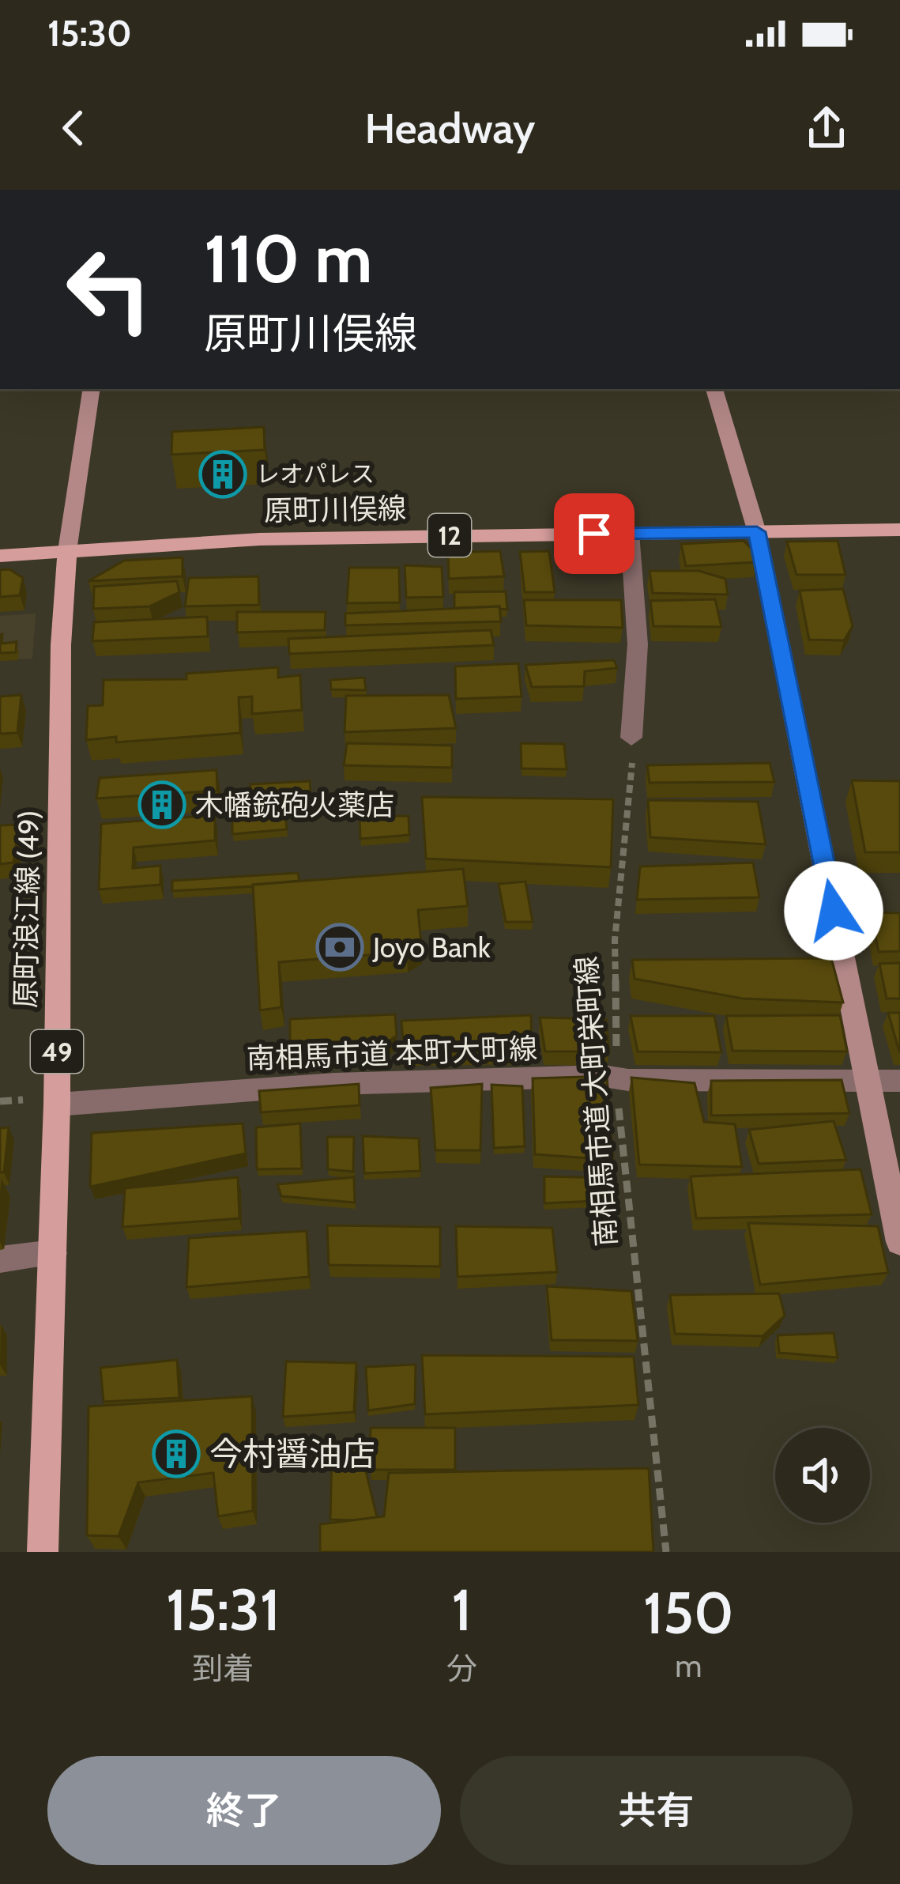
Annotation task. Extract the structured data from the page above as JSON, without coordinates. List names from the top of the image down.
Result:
{
  "streets": {
    "main road": [
      "原町川俣線",
      "12",
      "原町浪江線 (49)",
      "49"
    ],
    "street": ["南相馬市道 本町大町線"],
    "path": ["南相馬市道 大町栄町線"]
  },
  "crossings": [
    ["原町川俣線", "原町浪江線 (49)"],
    ["原町浪江線 (49)", "南相馬市道 本町大町線"],
    ["南相馬市道 本町大町線", "南相馬市道 大町栄町線"]
  ],
  "places": {
    "building": ["レオパレス", "木幡銃砲火薬店", "今村醤油店"],
    "bank": ["Joyo Bank"]
  },
  "page": {
    "status": "15:30",
    "header": "Headway",
    "turn": ["110 m", "原町川俣線"],
    "eta": [
      "15:31",
      "到着",
      "1",
      "分",
      "150",
      "m"
    ],
    "buttons": ["終了", "共有"]
  }
}
